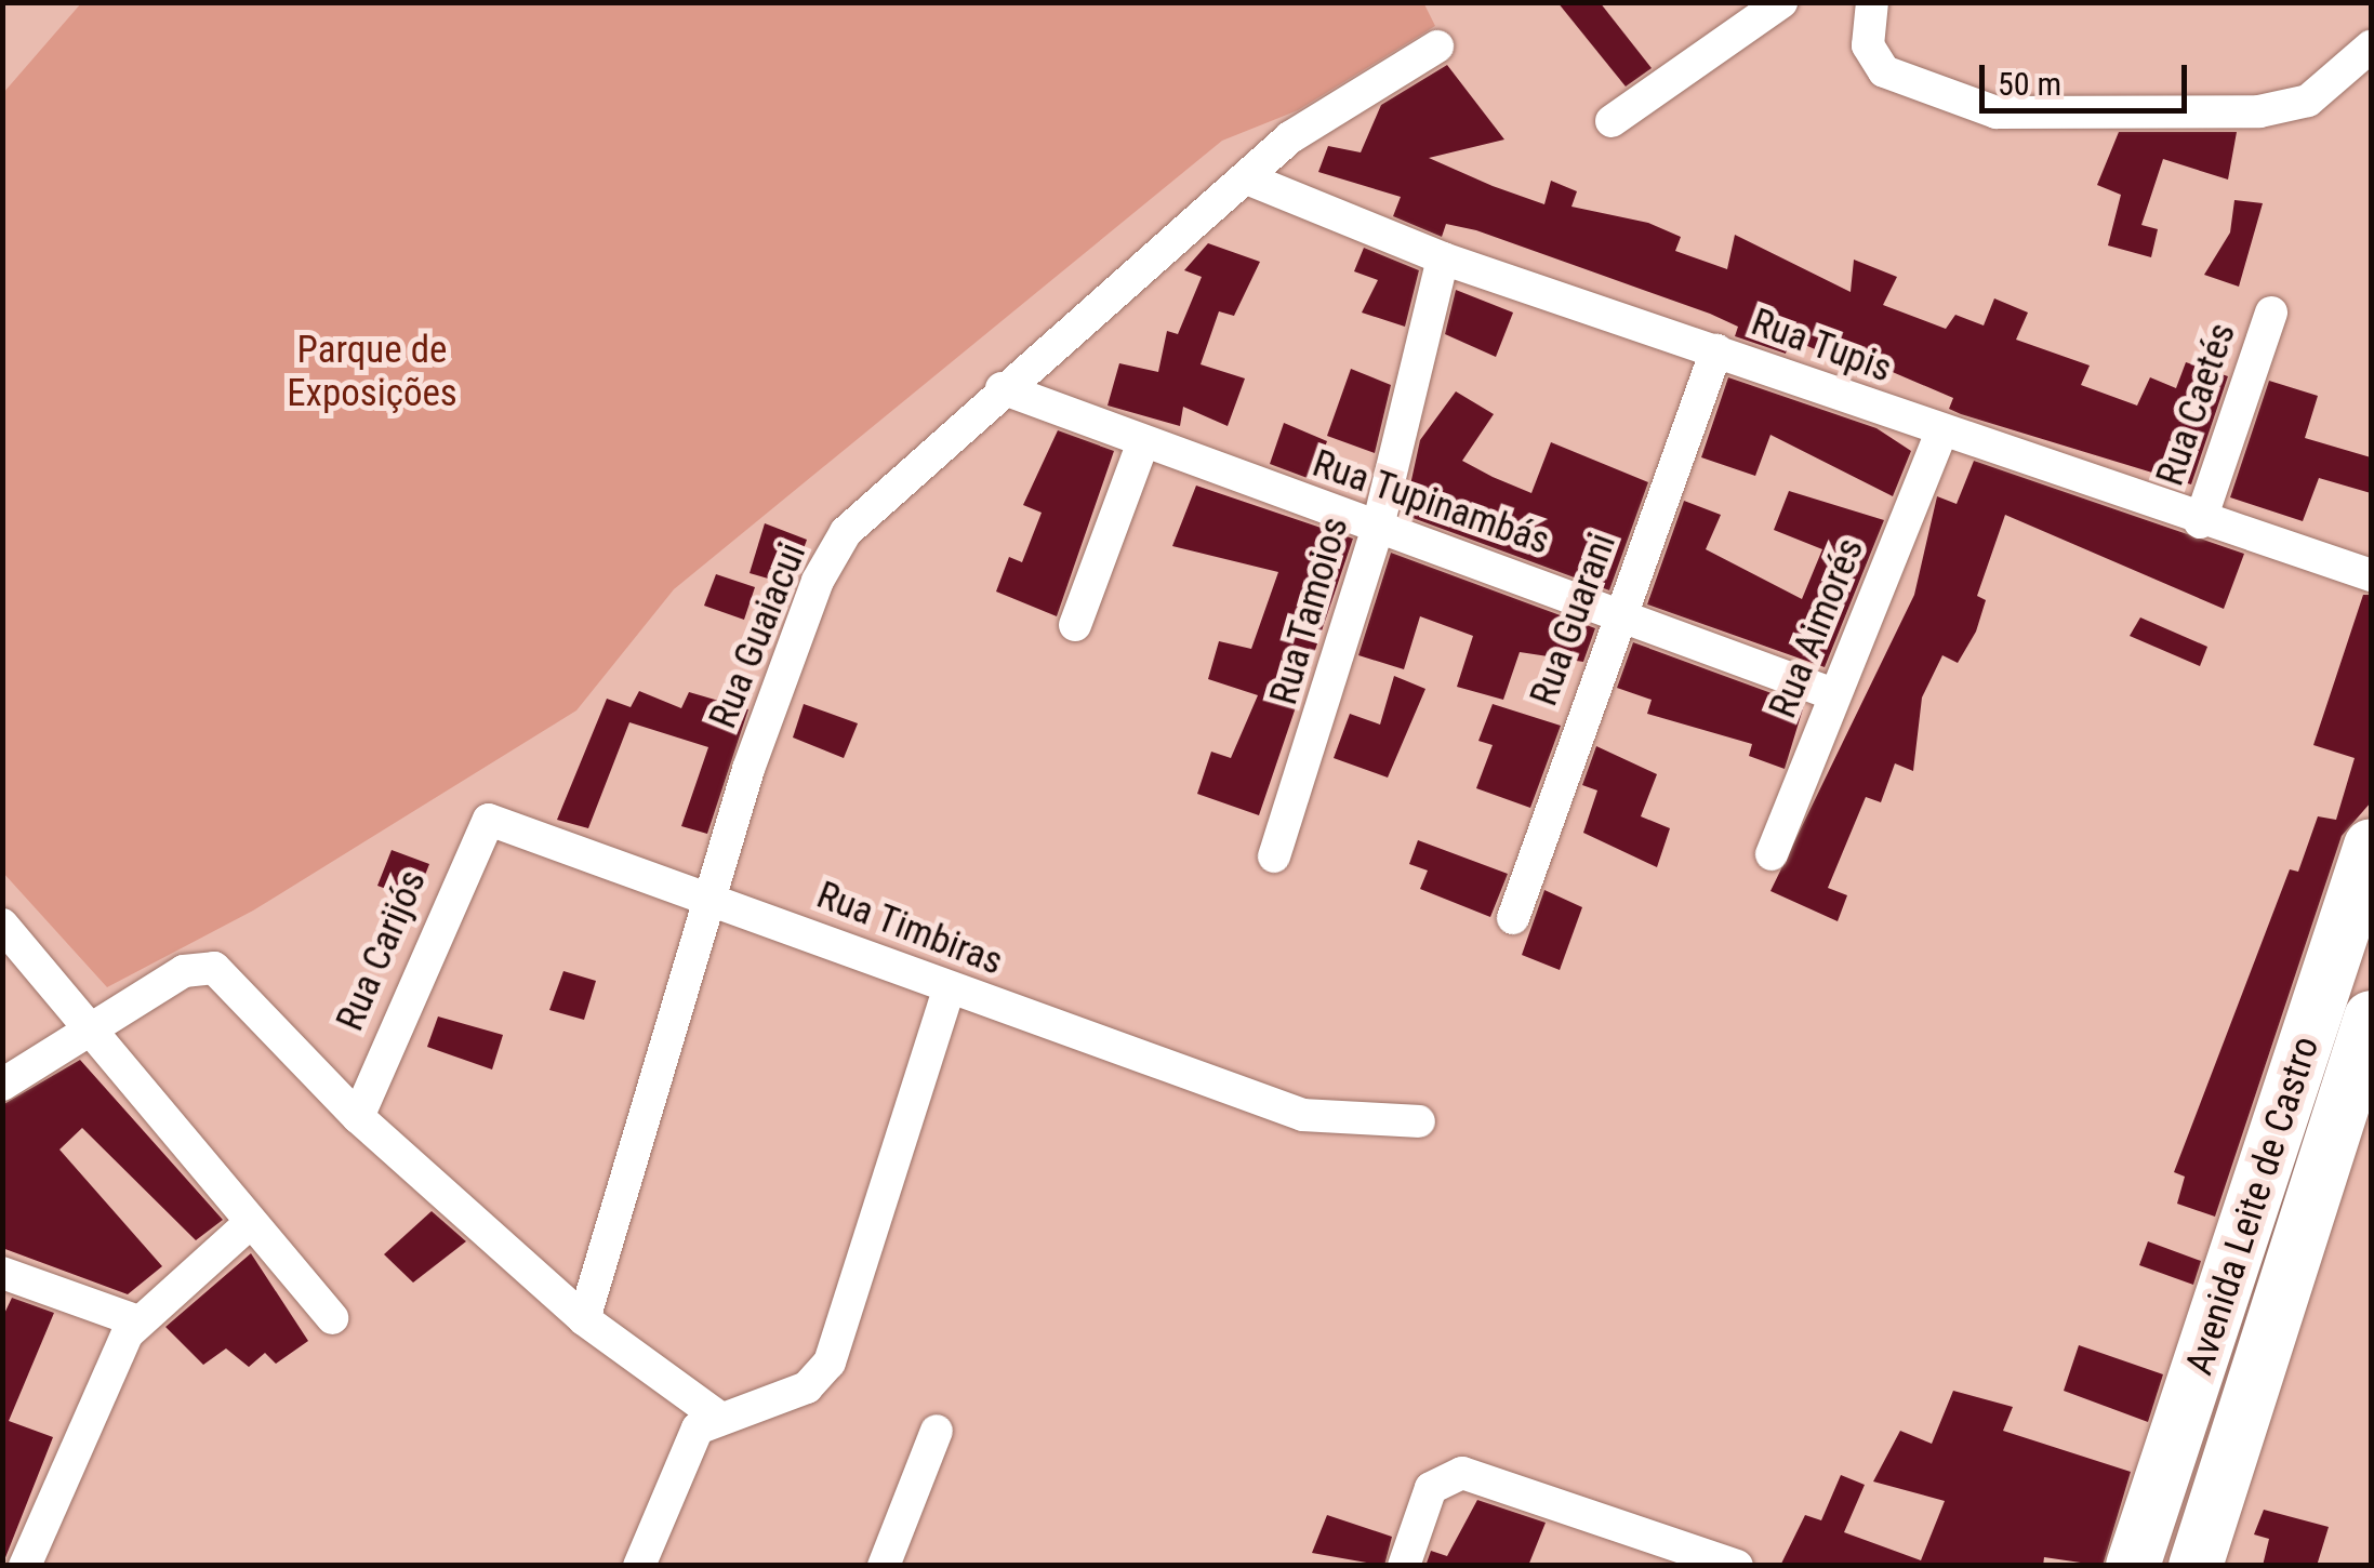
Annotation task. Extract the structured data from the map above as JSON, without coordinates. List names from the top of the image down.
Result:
{
  "streets": {
    "highway": ["Avenida Leite de Castro"],
    "street": [
      "Rua Tupis",
      "Rua Caetés",
      "Rua Tupinambás",
      "Rua Tamoios",
      "Rua Guarani",
      "Rua Aimorés",
      "Rua Guaiacui",
      "Rua Timbiras",
      "Rua Carijós"
    ]
  },
  "crossings": [
    ["Rua Tupis", "Rua Caetés"],
    ["Rua Tupis", "Rua Tamoios"],
    ["Rua Tupis", "Rua Guarani"],
    ["Rua Tupis", "Rua Aimorés"],
    ["Rua Tupis", "Rua Guaiacui"],
    ["Rua Tupinambás", "Rua Tamoios"],
    ["Rua Tupinambás", "Rua Guarani"],
    ["Rua Tupinambás", "Rua Aimorés"],
    ["Rua Tupinambás", "Rua Guaiacui"],
    ["Rua Guaiacui", "Rua Timbiras"],
    ["Rua Timbiras", "Rua Carijós"]
  ],
  "parks": ["Parque de Exposições"],
  "scale_bar": "50 m"
}
